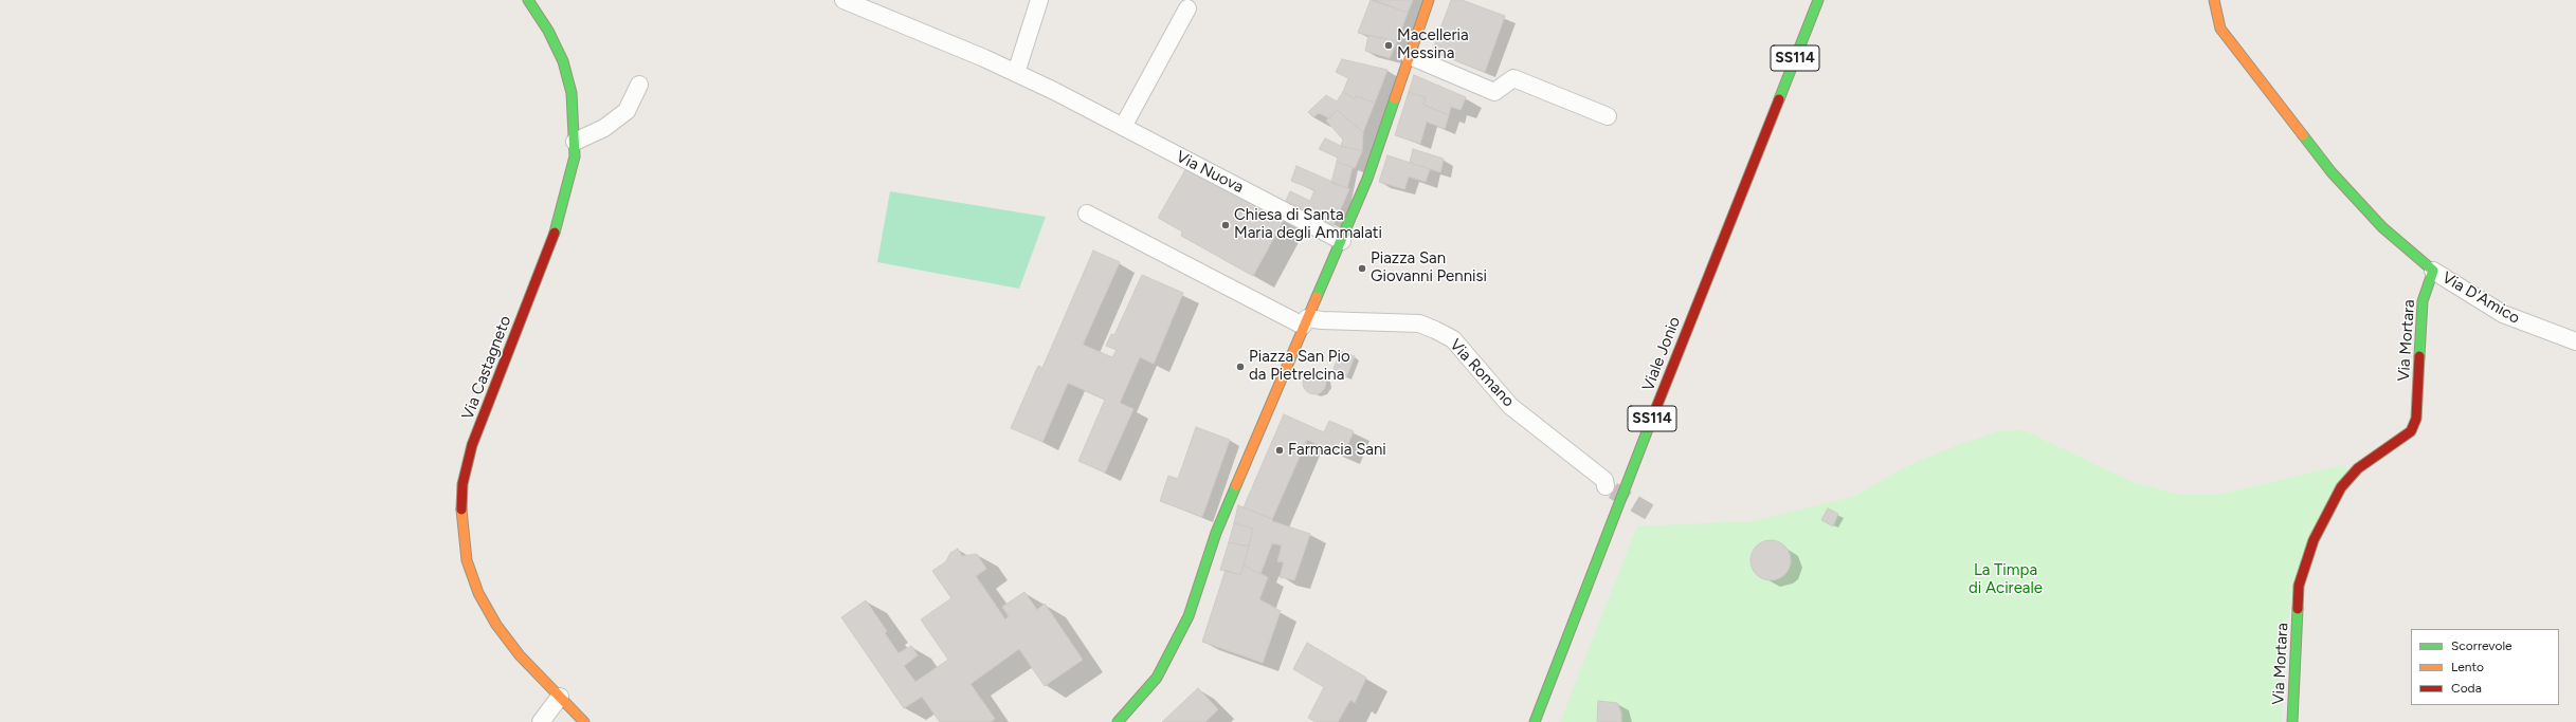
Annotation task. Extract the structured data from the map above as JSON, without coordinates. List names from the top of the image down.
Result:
{
  "streets": {
    "street": [
      "SS114",
      "Via Nuova",
      "Via D'Amico",
      "Via Mortara",
      "Viale Jonio",
      "Via Castagneto",
      "Via Romano"
    ]
  },
  "crossings": [
    ["Via D'Amico", "Via Mortara"]
  ],
  "parks": ["La Timpa di Acireale"],
  "places": [
    "Macelleria Messina",
    "Chiesa di Santa Maria degli Ammalati",
    "Piazza San Giovanni Pennisi",
    "Piazza San Pio da Pietrelcina",
    "Farmacia Sani"
  ],
  "legend": ["Scorrevole", "Lento", "Coda"]
}
